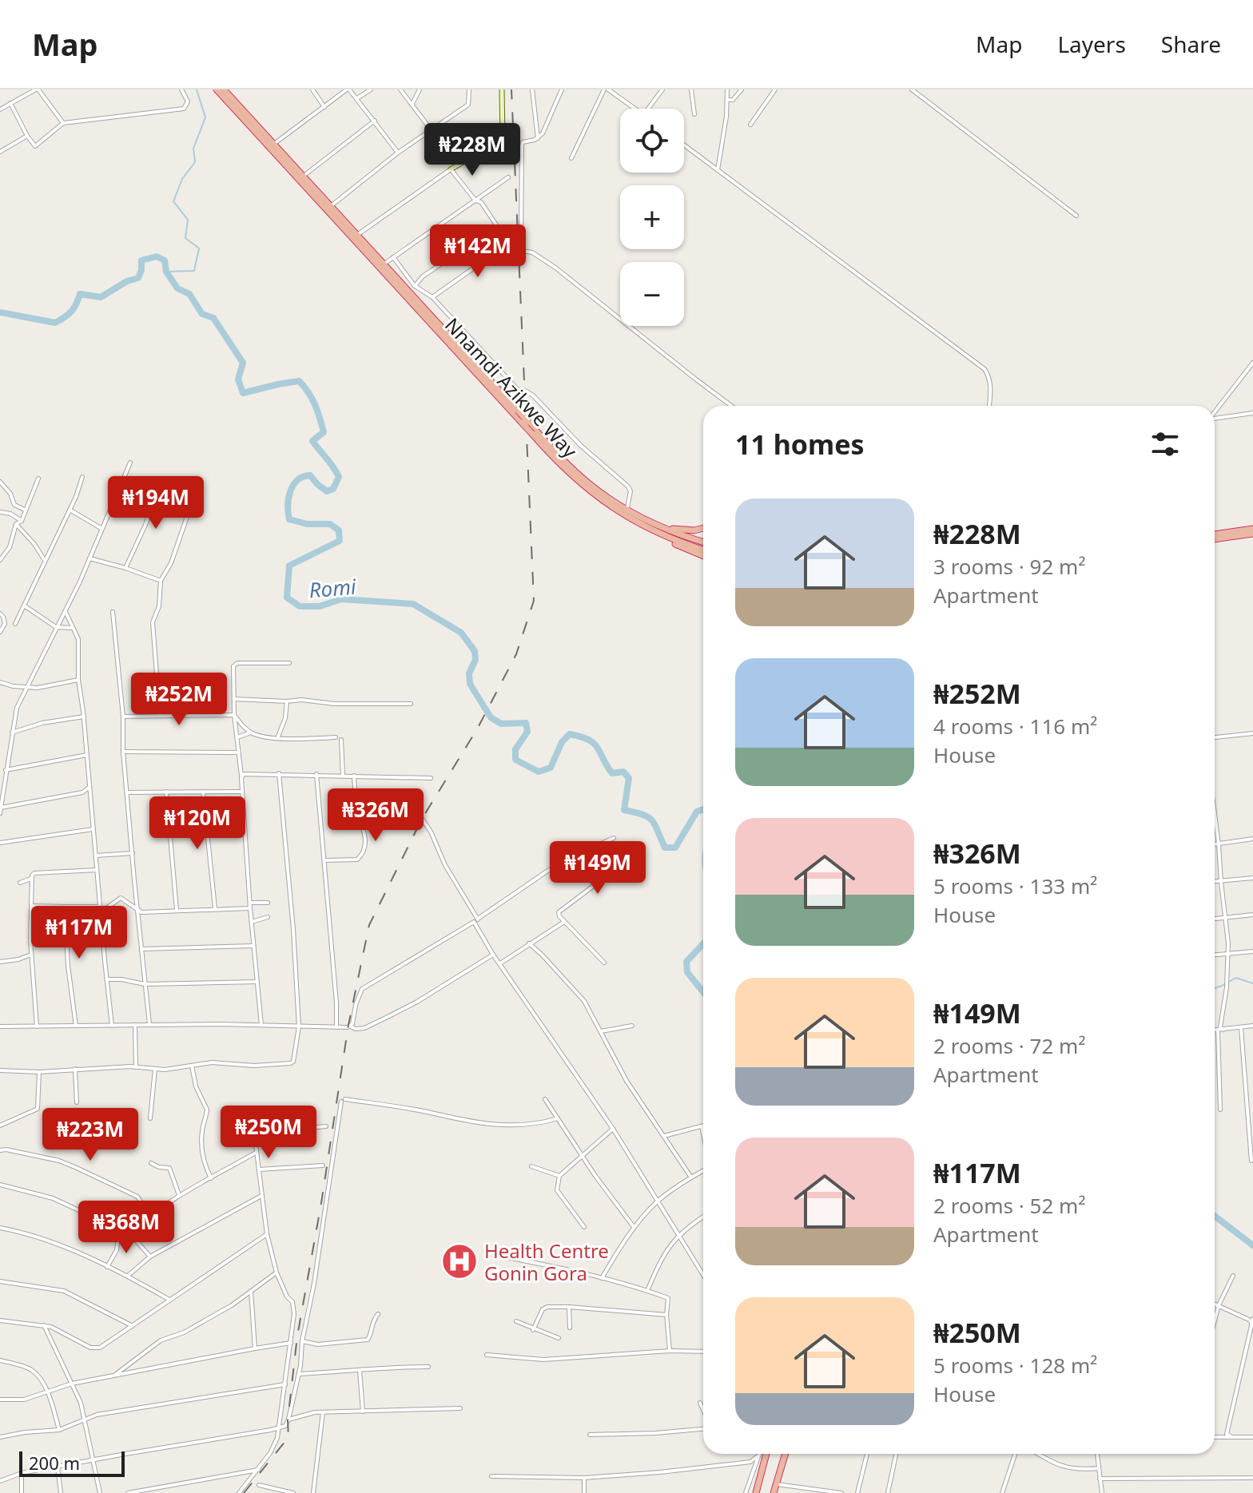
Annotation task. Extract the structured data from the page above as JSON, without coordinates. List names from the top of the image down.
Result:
{
  "streets": {
    "highway": ["Nnamdi Azikwe Way"]
  },
  "water": ["Romi"],
  "places": {
    "hospital": ["Health Centre Gonin Gora"]
  },
  "scale_bar": "200 m",
  "page": {
    "header": "Map",
    "nav": ["Map", "Layers", "Share"],
    "map_buttons": ["+", "−"],
    "price": [
      "₦228M",
      "₦142M",
      "₦194M",
      "₦252M",
      "₦326M",
      "₦120M",
      "₦149M",
      "₦117M",
      "₦250M",
      "₦223M",
      "₦368M"
    ],
    "heading": "11 homes",
    "list": [
      {
        "name": "₦228M",
        "note": "3 rooms · 92 m² · Apartment"
      },
      {
        "name": "₦252M",
        "note": "4 rooms · 116 m² · House"
      },
      {
        "name": "₦326M",
        "note": "5 rooms · 133 m² · House"
      },
      {
        "name": "₦149M",
        "note": "2 rooms · 72 m² · Apartment"
      },
      {
        "name": "₦117M",
        "note": "2 rooms · 52 m² · Apartment"
      },
      {
        "name": "₦250M",
        "note": "5 rooms · 128 m² · House"
      }
    ],
    "scale": "200 m"
  }
}
